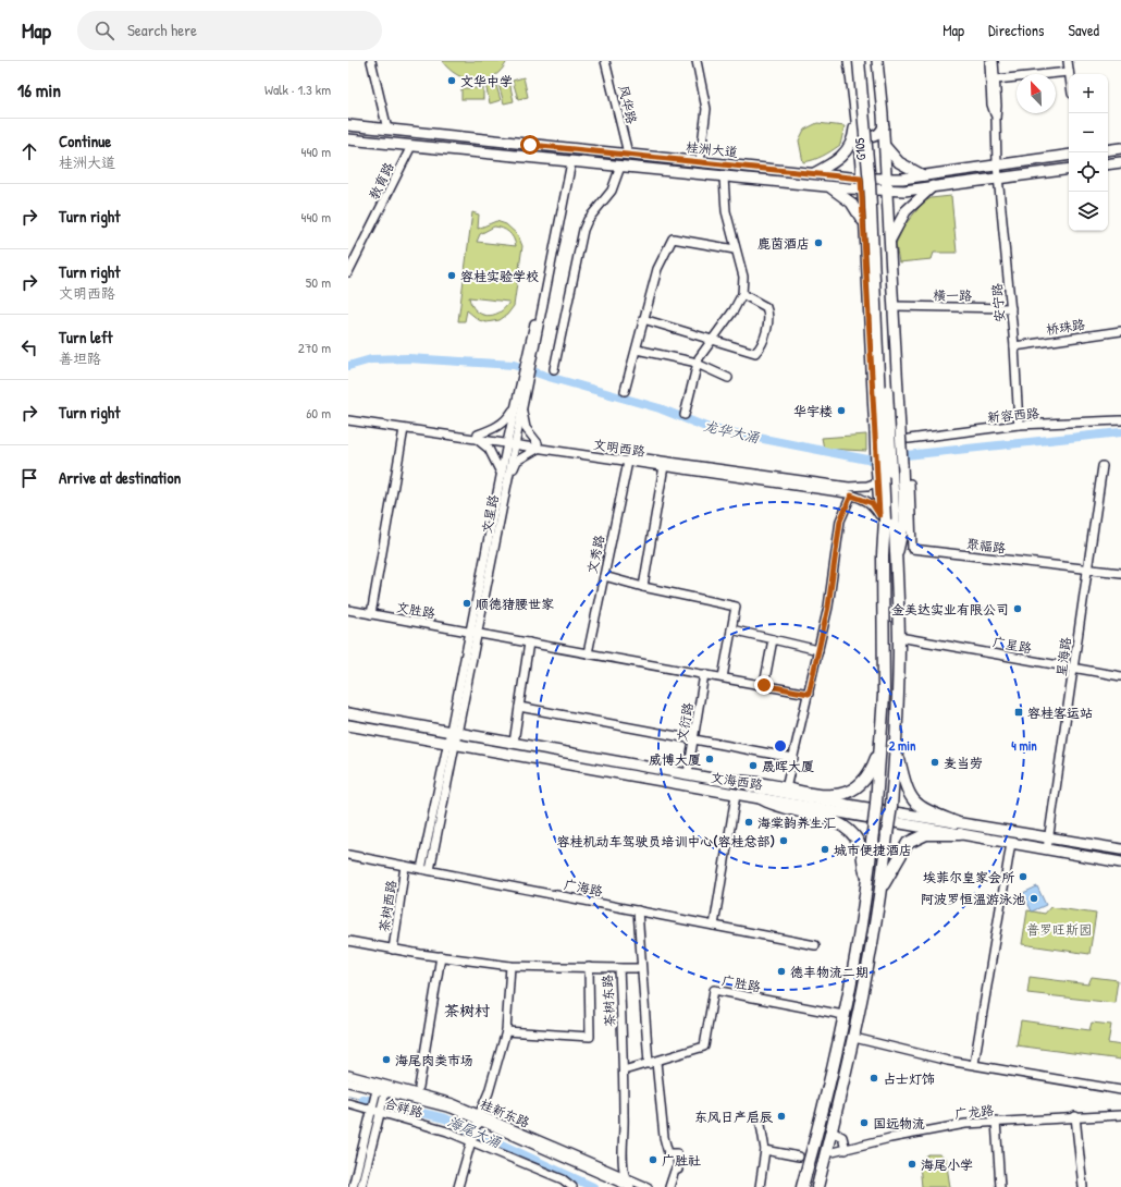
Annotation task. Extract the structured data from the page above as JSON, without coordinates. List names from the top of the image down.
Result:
{
  "streets": {
    "highway": ["G105"],
    "main road": ["桂洲大道", "文海西路"],
    "street": [
      "风华路",
      "教育路",
      "横一路",
      "安宁路",
      "桥珠路",
      "新容西路",
      "文明西路",
      "文星路",
      "聚福路",
      "文秀路",
      "文胜路",
      "广星路",
      "星海路",
      "文衍路",
      "广海路",
      "茶树西路",
      "广胜路",
      "茶树东路",
      "合祥路",
      "广龙路",
      "桂新东路"
    ]
  },
  "crossings": [
    ["风华路", "桂洲大道"],
    ["桂洲大道", "教育路"],
    ["桂洲大道", "安宁路"],
    ["桂洲大道", "文星路"],
    ["G105", "文明西路"],
    ["G105", "广星路"],
    ["G105", "广胜路"],
    ["横一路", "安宁路"],
    ["安宁路", "桥珠路"],
    ["安宁路", "新容西路"],
    ["文明西路", "文星路"],
    ["文明西路", "文秀路"],
    ["文星路", "文胜路"],
    ["文星路", "文海西路"],
    ["文星路", "广海路"],
    ["聚福路", "星海路"],
    ["文秀路", "文胜路"],
    ["文胜路", "文衍路"],
    ["广星路", "星海路"],
    ["星海路", "文海西路"],
    ["文衍路", "文海西路"],
    ["广海路", "茶树西路"],
    ["茶树西路", "茶树东路"],
    ["广胜路", "茶树东路"],
    ["茶树东路", "桂新东路"]
  ],
  "districts": ["茶树村"],
  "water": ["龙华大涌", "海尾大涌"],
  "parks": ["普罗旺斯园"],
  "places": {
    "other": [
      "文华中学",
      "鹿茵酒店",
      "容桂实验学校",
      "华宇楼",
      "顺德猪腰世家",
      "金美达实业有限公司",
      "威博大厦",
      "麦当劳",
      "晟晖大厦",
      "海棠韵养生汇",
      "容桂机动车驾驶员培训中心(容桂总部)",
      "城市便捷酒店",
      "埃菲尔皇家会所",
      "阿波罗恒温游泳池",
      "德丰物流二期",
      "海尾肉类市场",
      "占士灯饰",
      "东风日产启辰",
      "国远物流",
      "广胜社",
      "海尾小学"
    ],
    "transit": ["容桂客运站"]
  },
  "north": "top left",
  "page": {
    "header": "Map",
    "search": "Search here",
    "nav": ["Map", "Directions", "Saved"],
    "heading": ["16 min", "Walk · 1.3 km"],
    "map_buttons": ["+", "−"],
    "list": [
      ["Continue", "桂洲大道", "440 m"],
      ["Turn right", "440 m"],
      ["Turn right", "文明西路", "50 m"],
      ["Turn left", "善坦路", "270 m"],
      ["Turn right", "60 m"],
      "Arrive at destination"
    ]
  },
  "rings": ["2 min", "4 min"]
}
